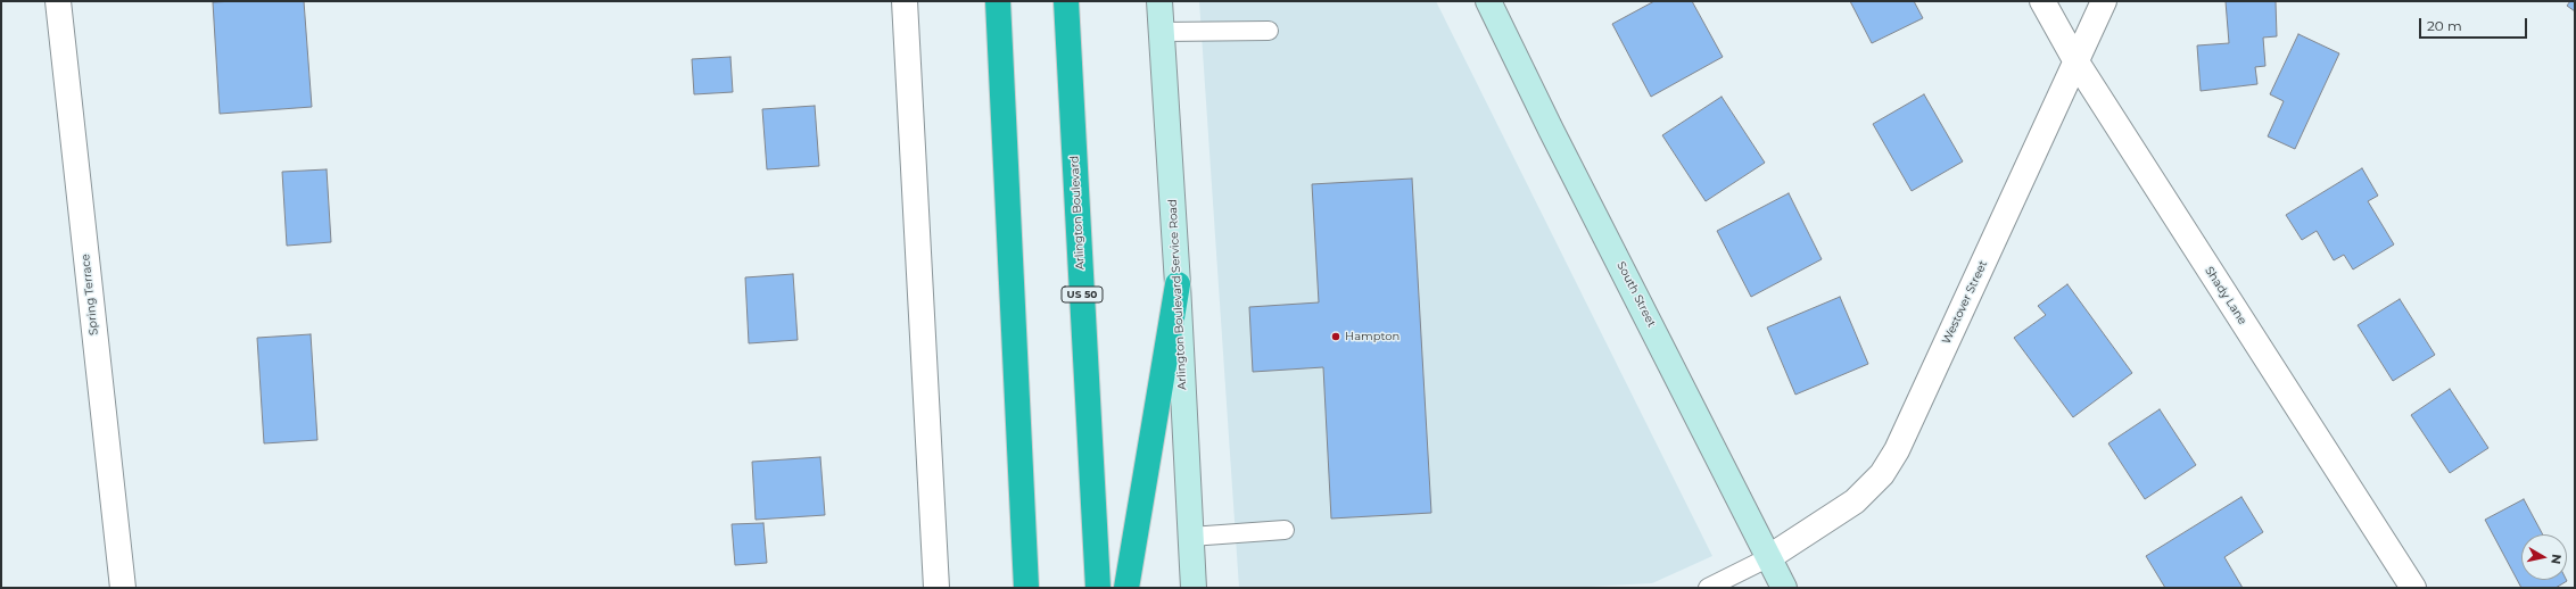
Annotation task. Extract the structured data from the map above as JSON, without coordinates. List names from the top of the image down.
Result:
{
  "streets": {
    "highway": ["Arlington Boulevard", "US 50"],
    "street": [
      "Spring Terrace",
      "Arlington Boulevard Service Road",
      "South Street",
      "Shady Lane",
      "Westover Street"
    ]
  },
  "crossings": [
    ["South Street", "Westover Street"],
    ["Shady Lane", "Westover Street"]
  ],
  "places": ["Hampton"],
  "scale_bar": "20 m",
  "north": "right"
}
